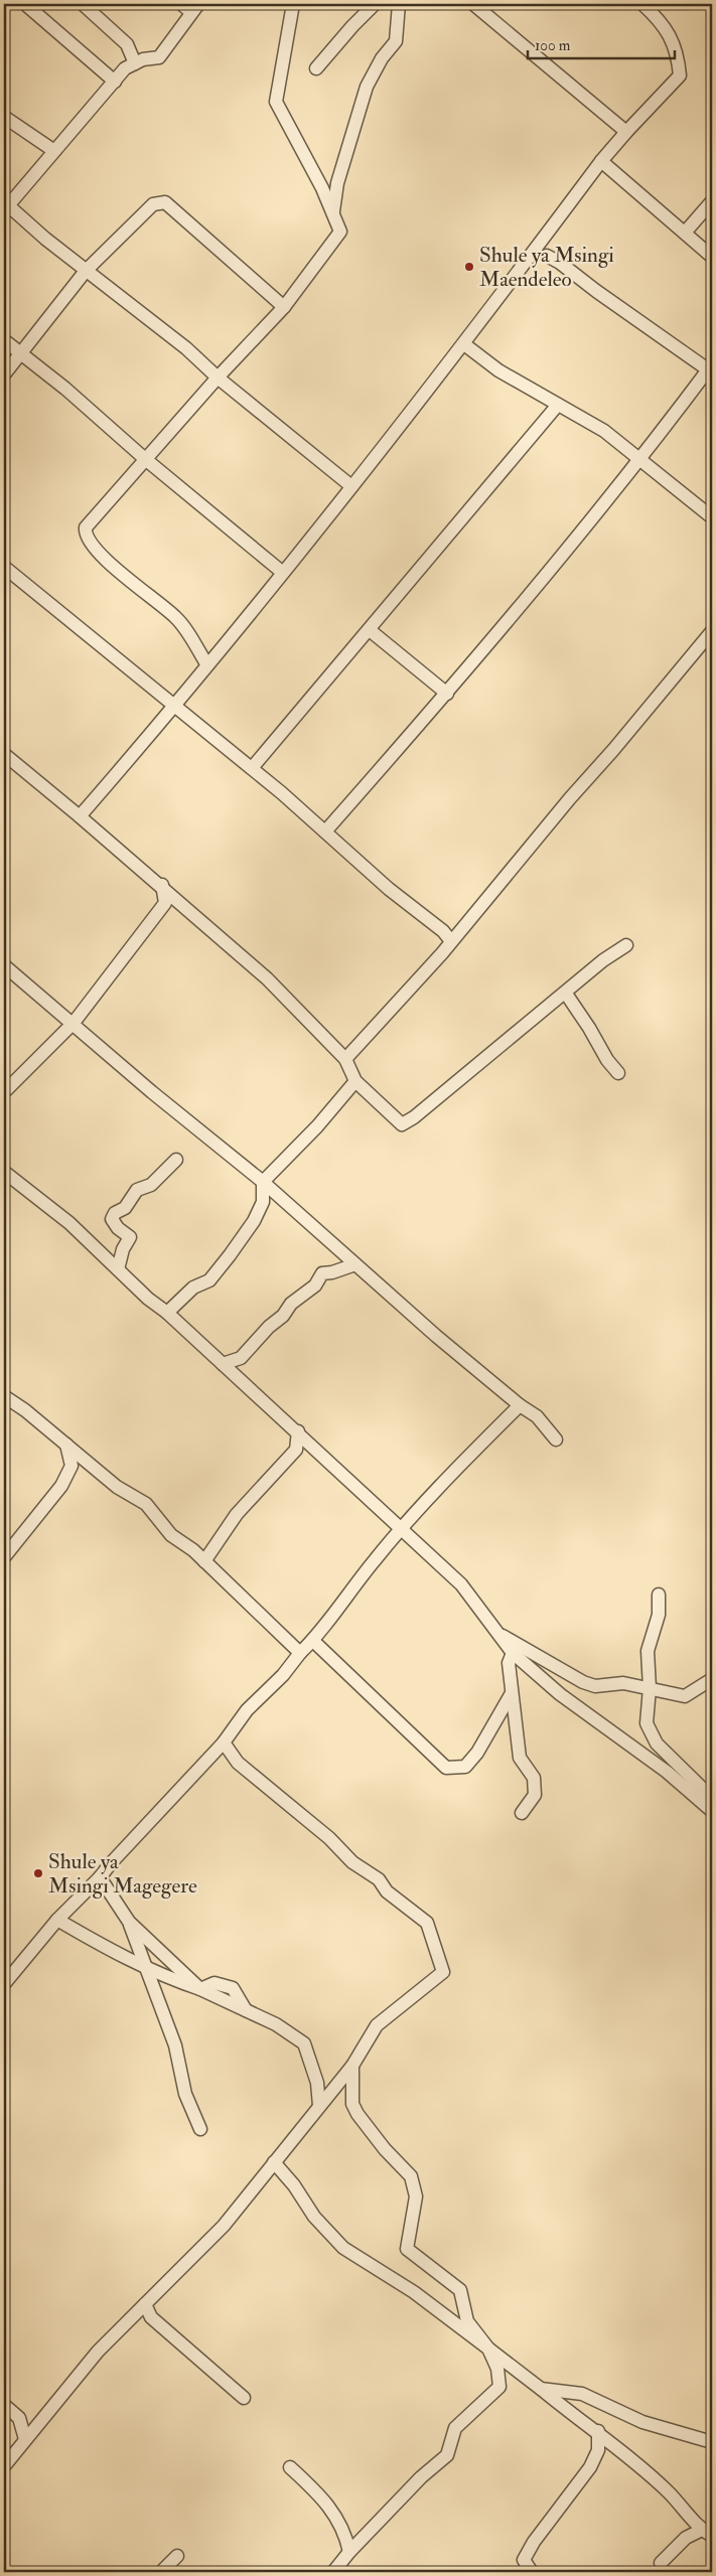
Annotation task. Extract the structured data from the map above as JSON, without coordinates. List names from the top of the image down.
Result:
{
  "places": ["Shule ya Msingi Maendeleo", "Shule ya Msingi Magegere"],
  "scale_bar": "100 m"
}
